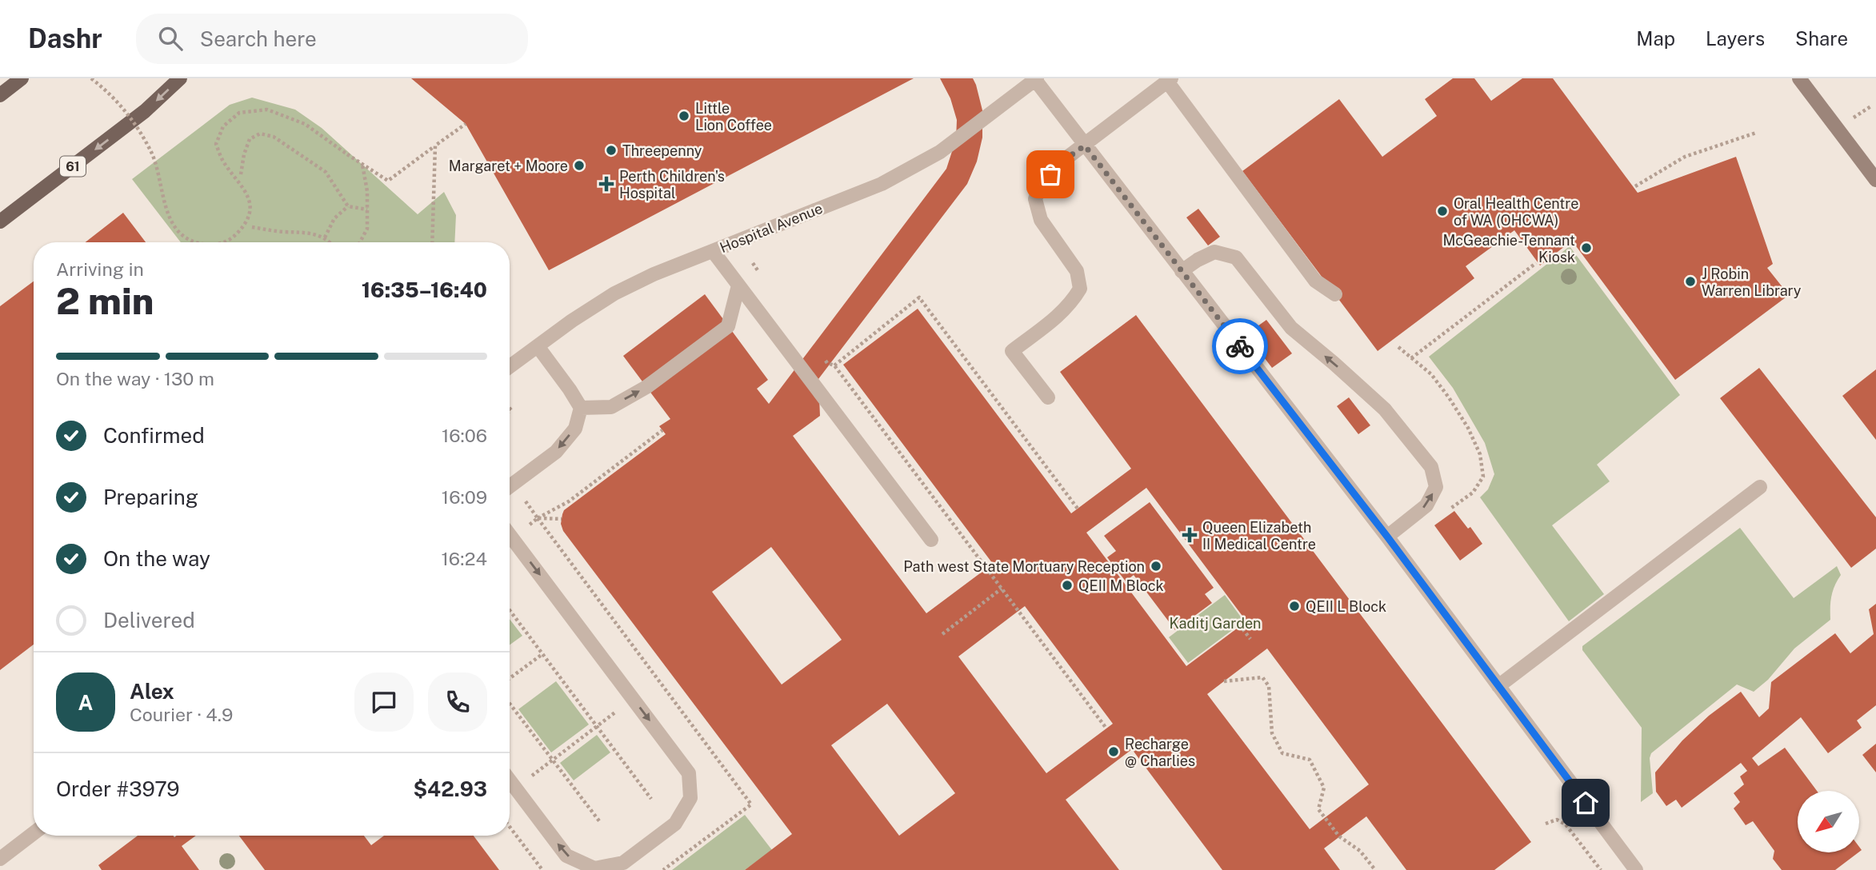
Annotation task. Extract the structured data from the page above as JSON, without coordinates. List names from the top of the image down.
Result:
{
  "streets": {
    "main road": ["61"],
    "lane": ["Hospital Avenue"]
  },
  "parks": ["Kaditj Garden"],
  "places": {
    "other": [
      "Little Lion Coffee",
      "Threepenny",
      "Margaret + Moore",
      "Oral Health Centre of WA (OHCWA)",
      "McGeachie-Tennant Kiosk",
      "J Robin Warren Library",
      "Path west State Mortuary Reception",
      "QEII M Block",
      "QEII L Block",
      "Recharge @ Charlies"
    ],
    "health": ["Perth Children's Hospital", "Queen Elizabeth II Medical Centre"]
  },
  "north": "bottom left",
  "page": {
    "header": "Dashr",
    "search": "Search here",
    "nav": ["Map", "Layers", "Share"],
    "heading": ["2 min", "Arriving in", "16:35–16:40"],
    "panel": [
      "Alex",
      "Courier · 4.9",
      "Order #3979",
      "$42.93"
    ],
    "bar": "On the way · 130 m",
    "list": [
      ["Confirmed", "16:06"],
      ["Preparing", "16:09"],
      ["On the way", "16:24"],
      "Delivered"
    ],
    "round": "A"
  }
}
